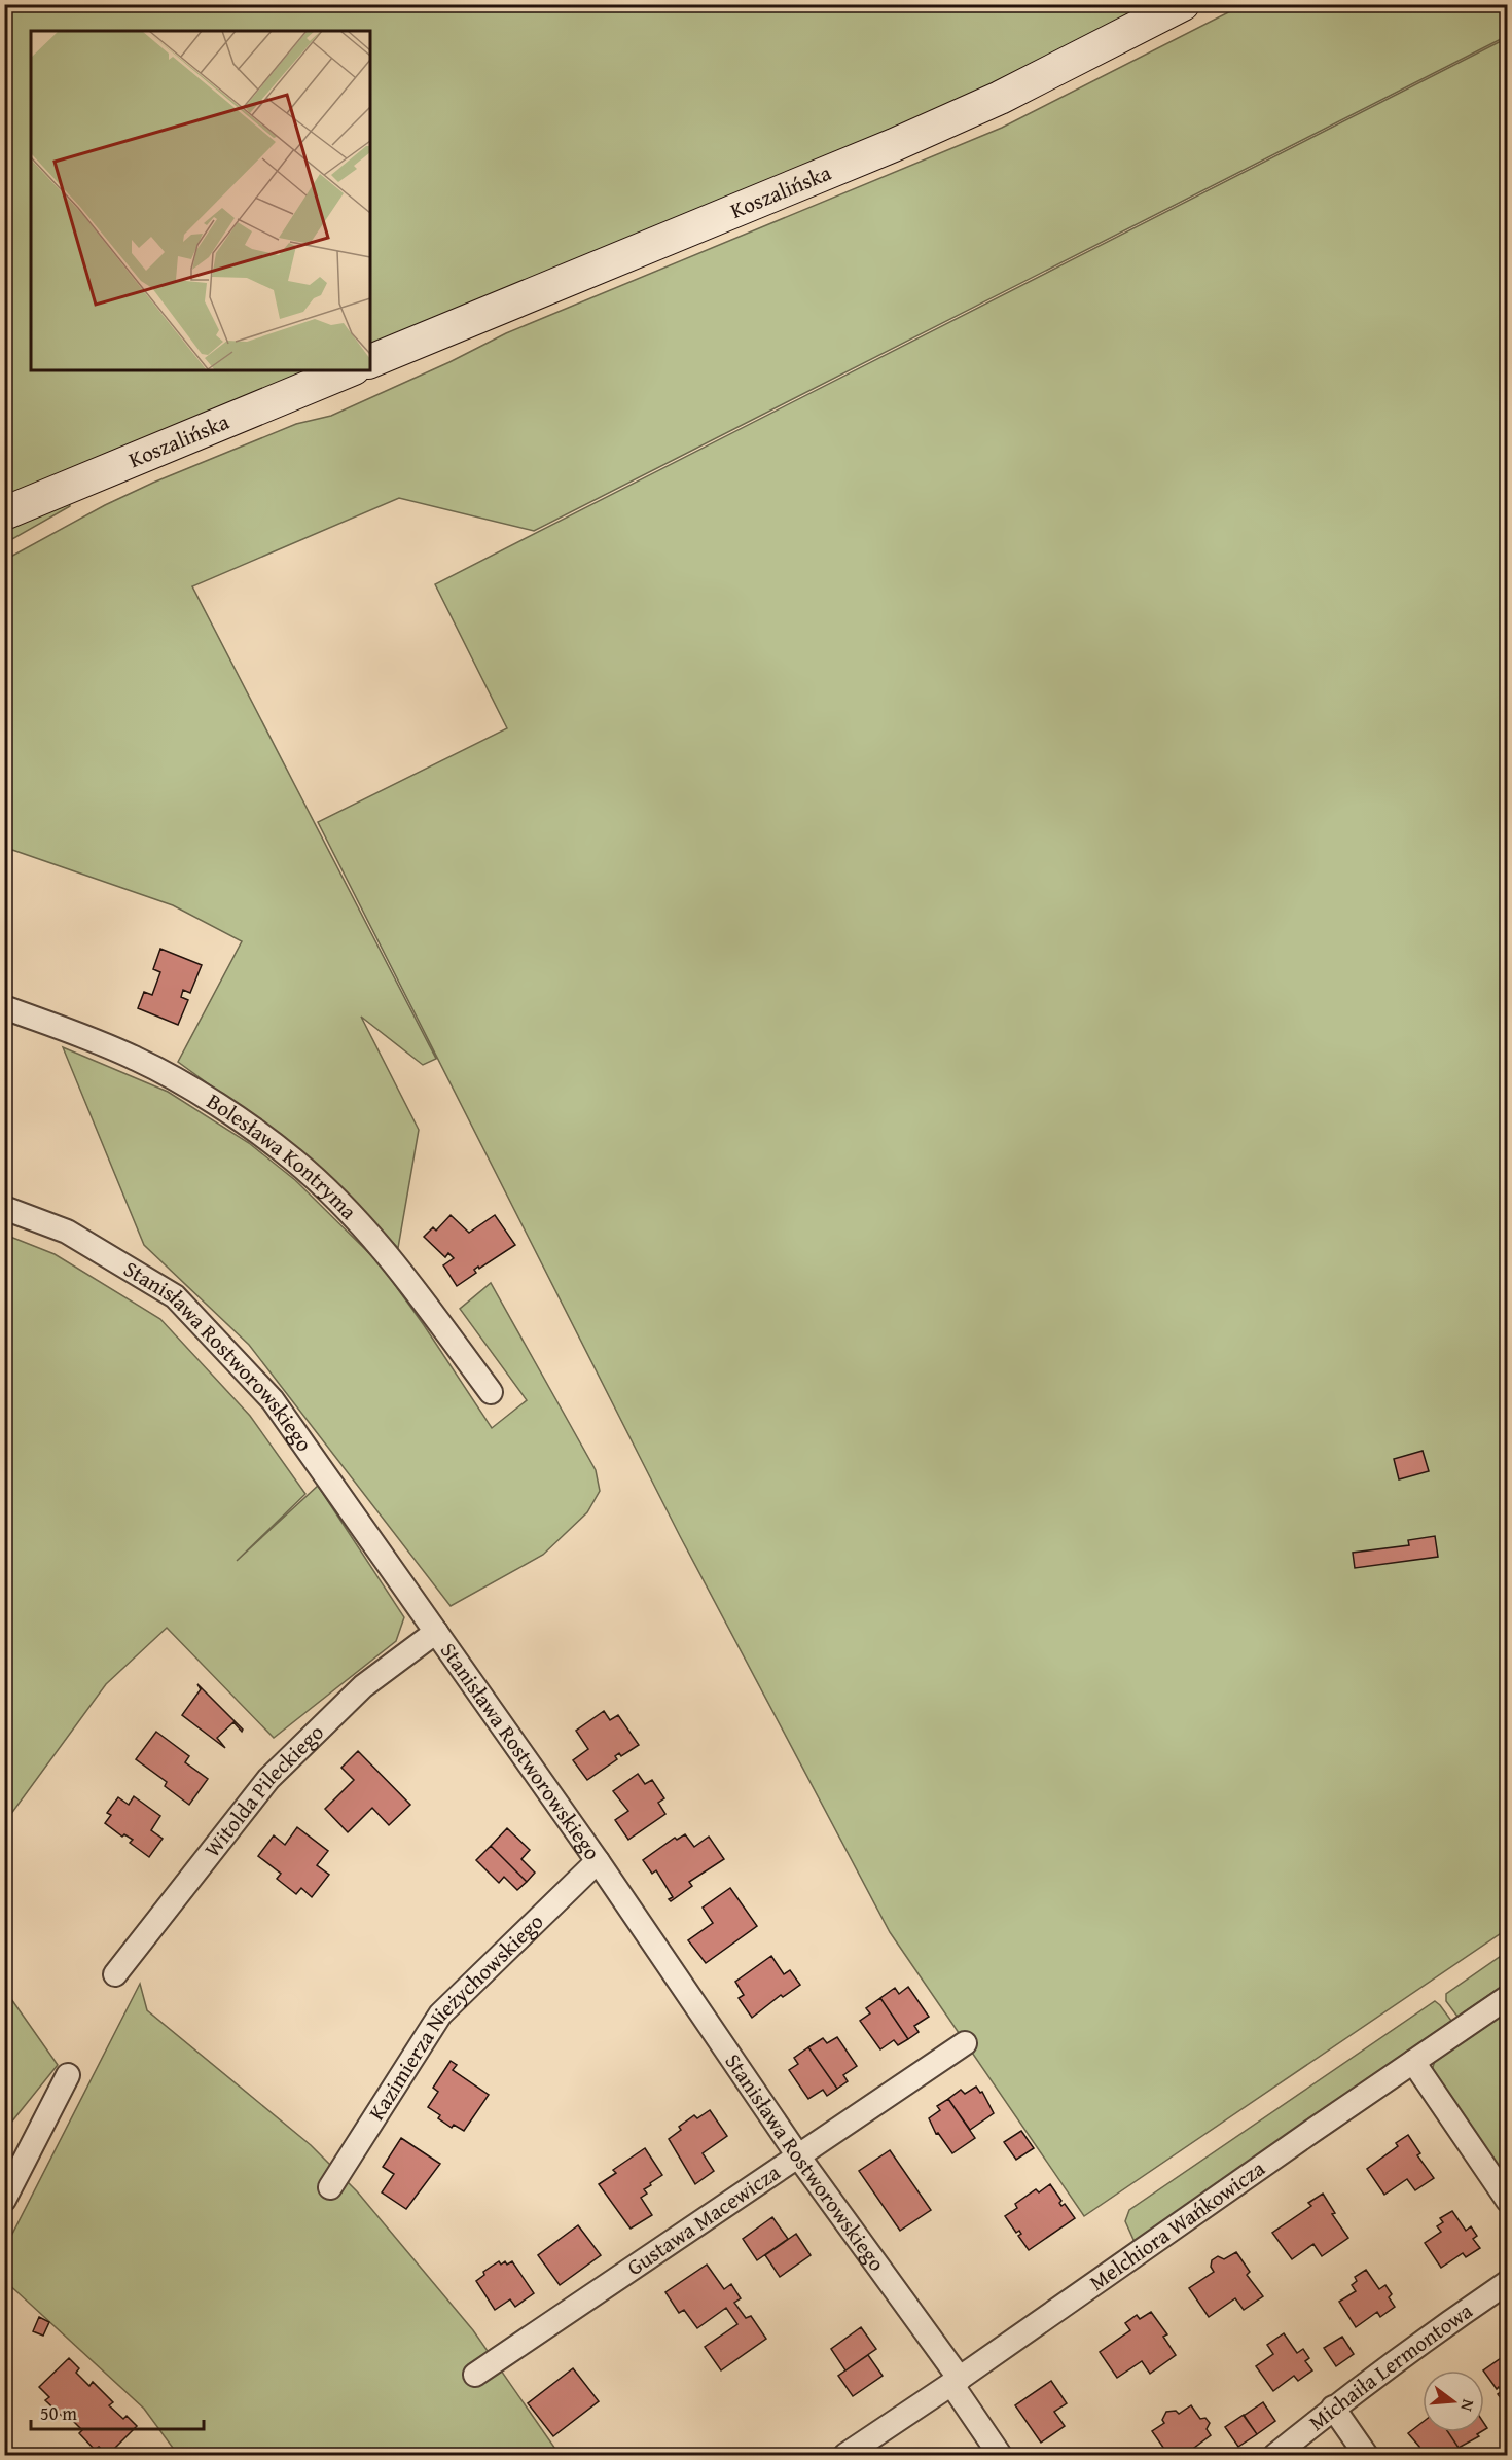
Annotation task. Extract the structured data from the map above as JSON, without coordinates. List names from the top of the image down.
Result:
{
  "streets": {
    "street": [
      "Koszalińska",
      "Bolesława Kontryma",
      "Stanisława Rostworowskiego",
      "Witolda Pileckiego",
      "Kazimierza Nieżychowskiego",
      "Gustawa Macewicza",
      "Melchiora Wańkowicza",
      "Michaiła Lermontowa"
    ]
  },
  "crossings": [
    ["Stanisława Rostworowskiego", "Witolda Pileckiego"],
    ["Stanisława Rostworowskiego", "Kazimierza Nieżychowskiego"],
    ["Stanisława Rostworowskiego", "Gustawa Macewicza"],
    ["Stanisława Rostworowskiego", "Melchiora Wańkowicza"]
  ],
  "scale_bar": "50 m",
  "north": "right"
}
